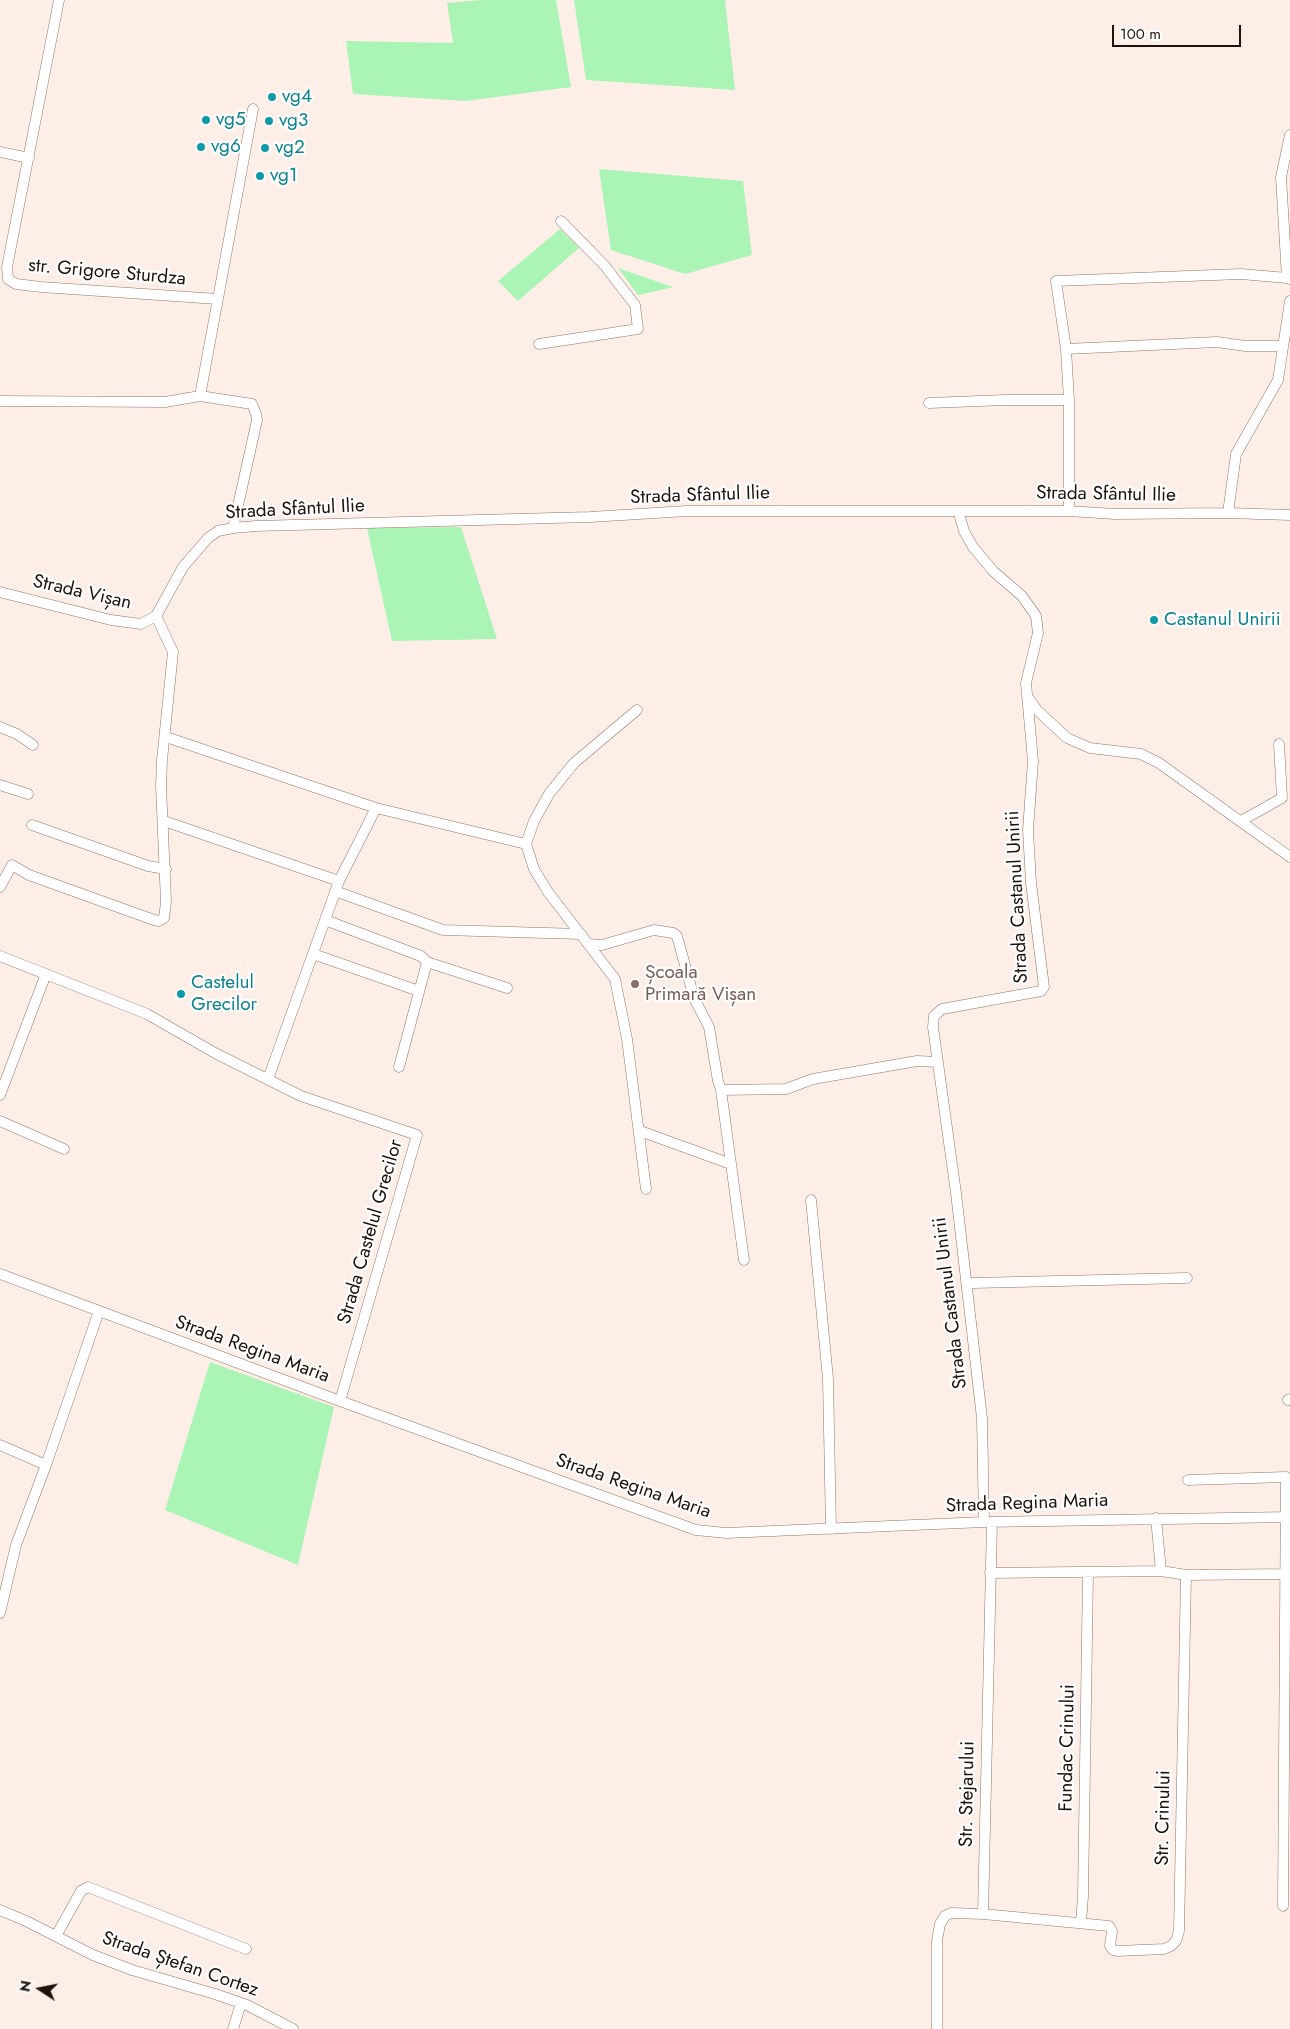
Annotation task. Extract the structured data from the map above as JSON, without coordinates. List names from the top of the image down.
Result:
{
  "streets": {
    "street": [
      "str. Grigore Sturdza",
      "Strada Sfântul Ilie",
      "Strada Vișan",
      "Strada Castanul Unirii",
      "Strada Castelul Grecilor",
      "Strada Regina Maria",
      "Fundac Crinului",
      "Str. Stejarului",
      "Str. Crinului",
      "Strada Ștefan Cortez"
    ]
  },
  "crossings": [
    ["Strada Sfântul Ilie", "Strada Vișan"],
    ["Strada Sfântul Ilie", "Strada Castanul Unirii"],
    ["Strada Castanul Unirii", "Strada Regina Maria"],
    ["Strada Castanul Unirii", "Str. Stejarului"],
    ["Strada Castelul Grecilor", "Strada Regina Maria"],
    ["Strada Regina Maria", "Str. Stejarului"],
    ["Fundac Crinului", "Str. Crinului"]
  ],
  "places": [
    "vg4",
    "vg5",
    "vg3",
    "vg6",
    "vg2",
    "vg1",
    "Castanul Unirii",
    "Școala Primară Vișan",
    "Castelul Grecilor"
  ],
  "scale_bar": "100 m",
  "north": "left"
}
